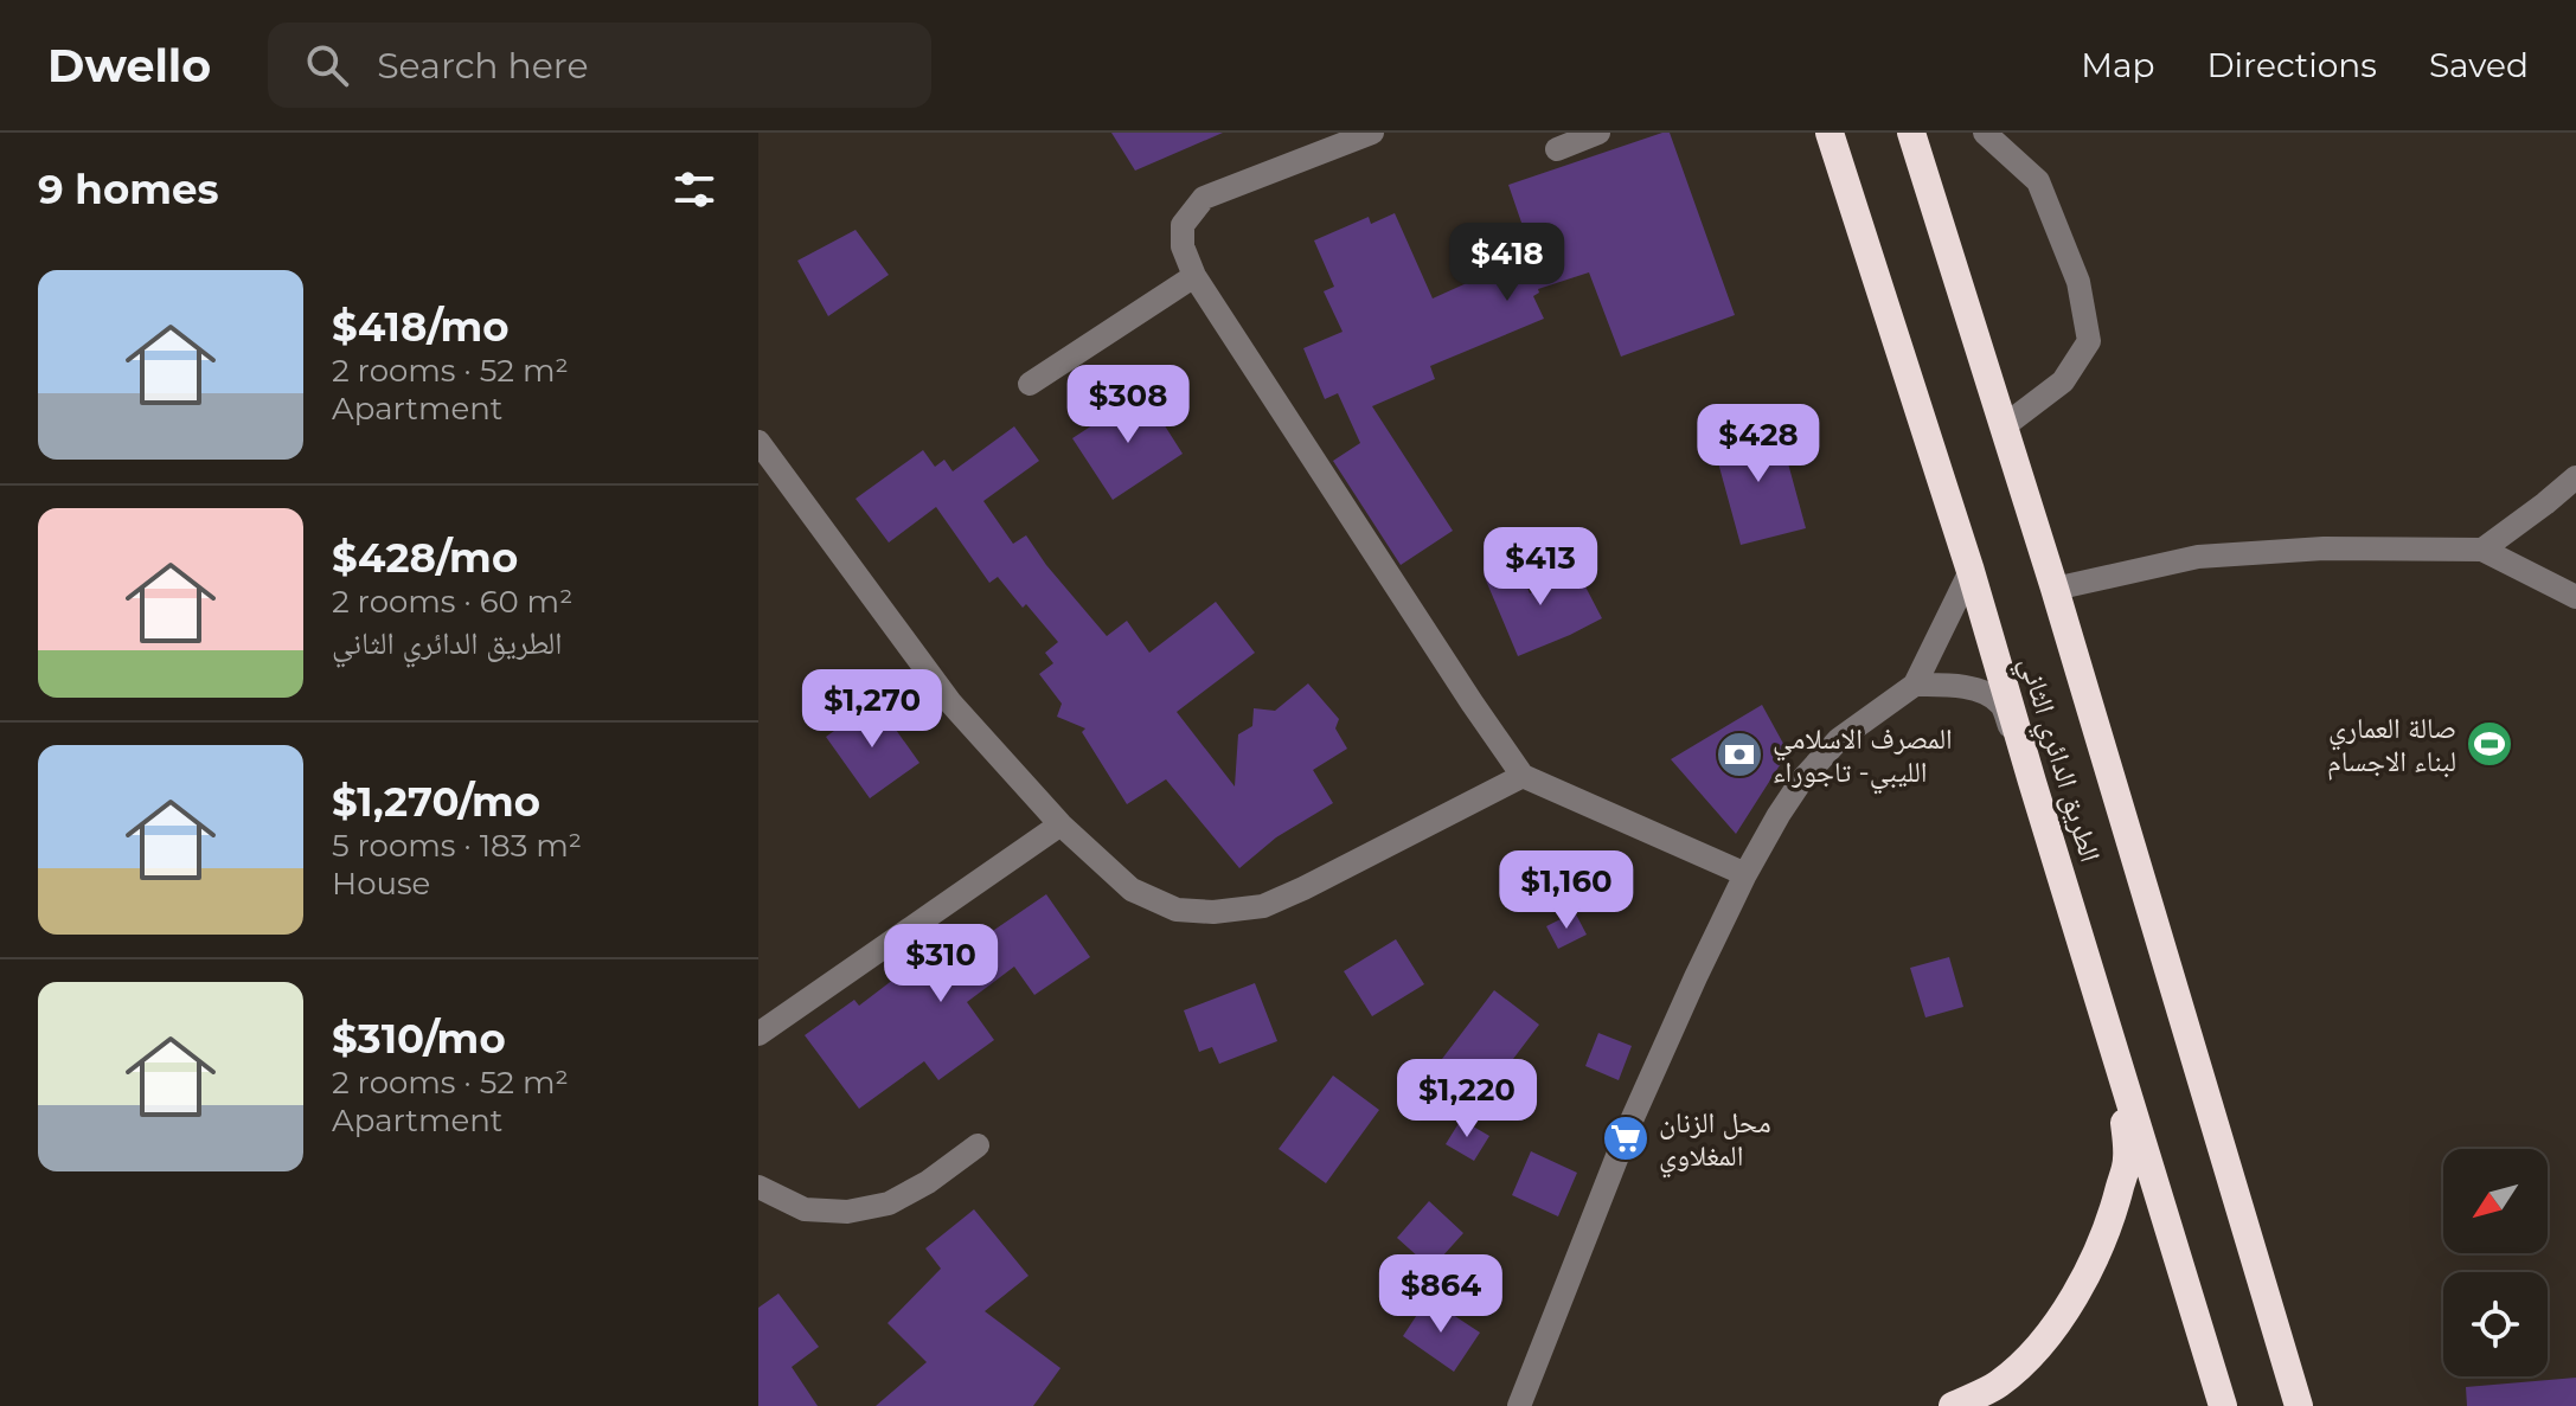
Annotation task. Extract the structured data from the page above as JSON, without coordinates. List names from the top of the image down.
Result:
{
  "streets": {
    "highway": ["الطريق الدائري الثاني"]
  },
  "places": {
    "sports": ["صالة العماري لبناء الاجسام"],
    "bank": ["المصرف الاسلامي الليبي- تاجوراء"],
    "supermarket": ["محل الزنان المغلاوي"]
  },
  "north": "bottom left",
  "page": {
    "header": "Dwello",
    "search": "Search here",
    "nav": ["Map", "Directions", "Saved"],
    "heading": "9 homes",
    "price": [
      "$418",
      "$308",
      "$428",
      "$413",
      "$1,270",
      "$1,160",
      "$310",
      "$1,220",
      "$864"
    ],
    "list": [
      {
        "name": "$418/mo",
        "note": "2 rooms · 52 m² · Apartment"
      },
      {
        "name": "$428/mo",
        "note": "2 rooms · 60 m² · الطريق الدائري الثاني"
      },
      {
        "name": "$1,270/mo",
        "note": "5 rooms · 183 m² · House"
      },
      {
        "name": "$310/mo",
        "note": "2 rooms · 52 m² · Apartment"
      }
    ]
  }
}
